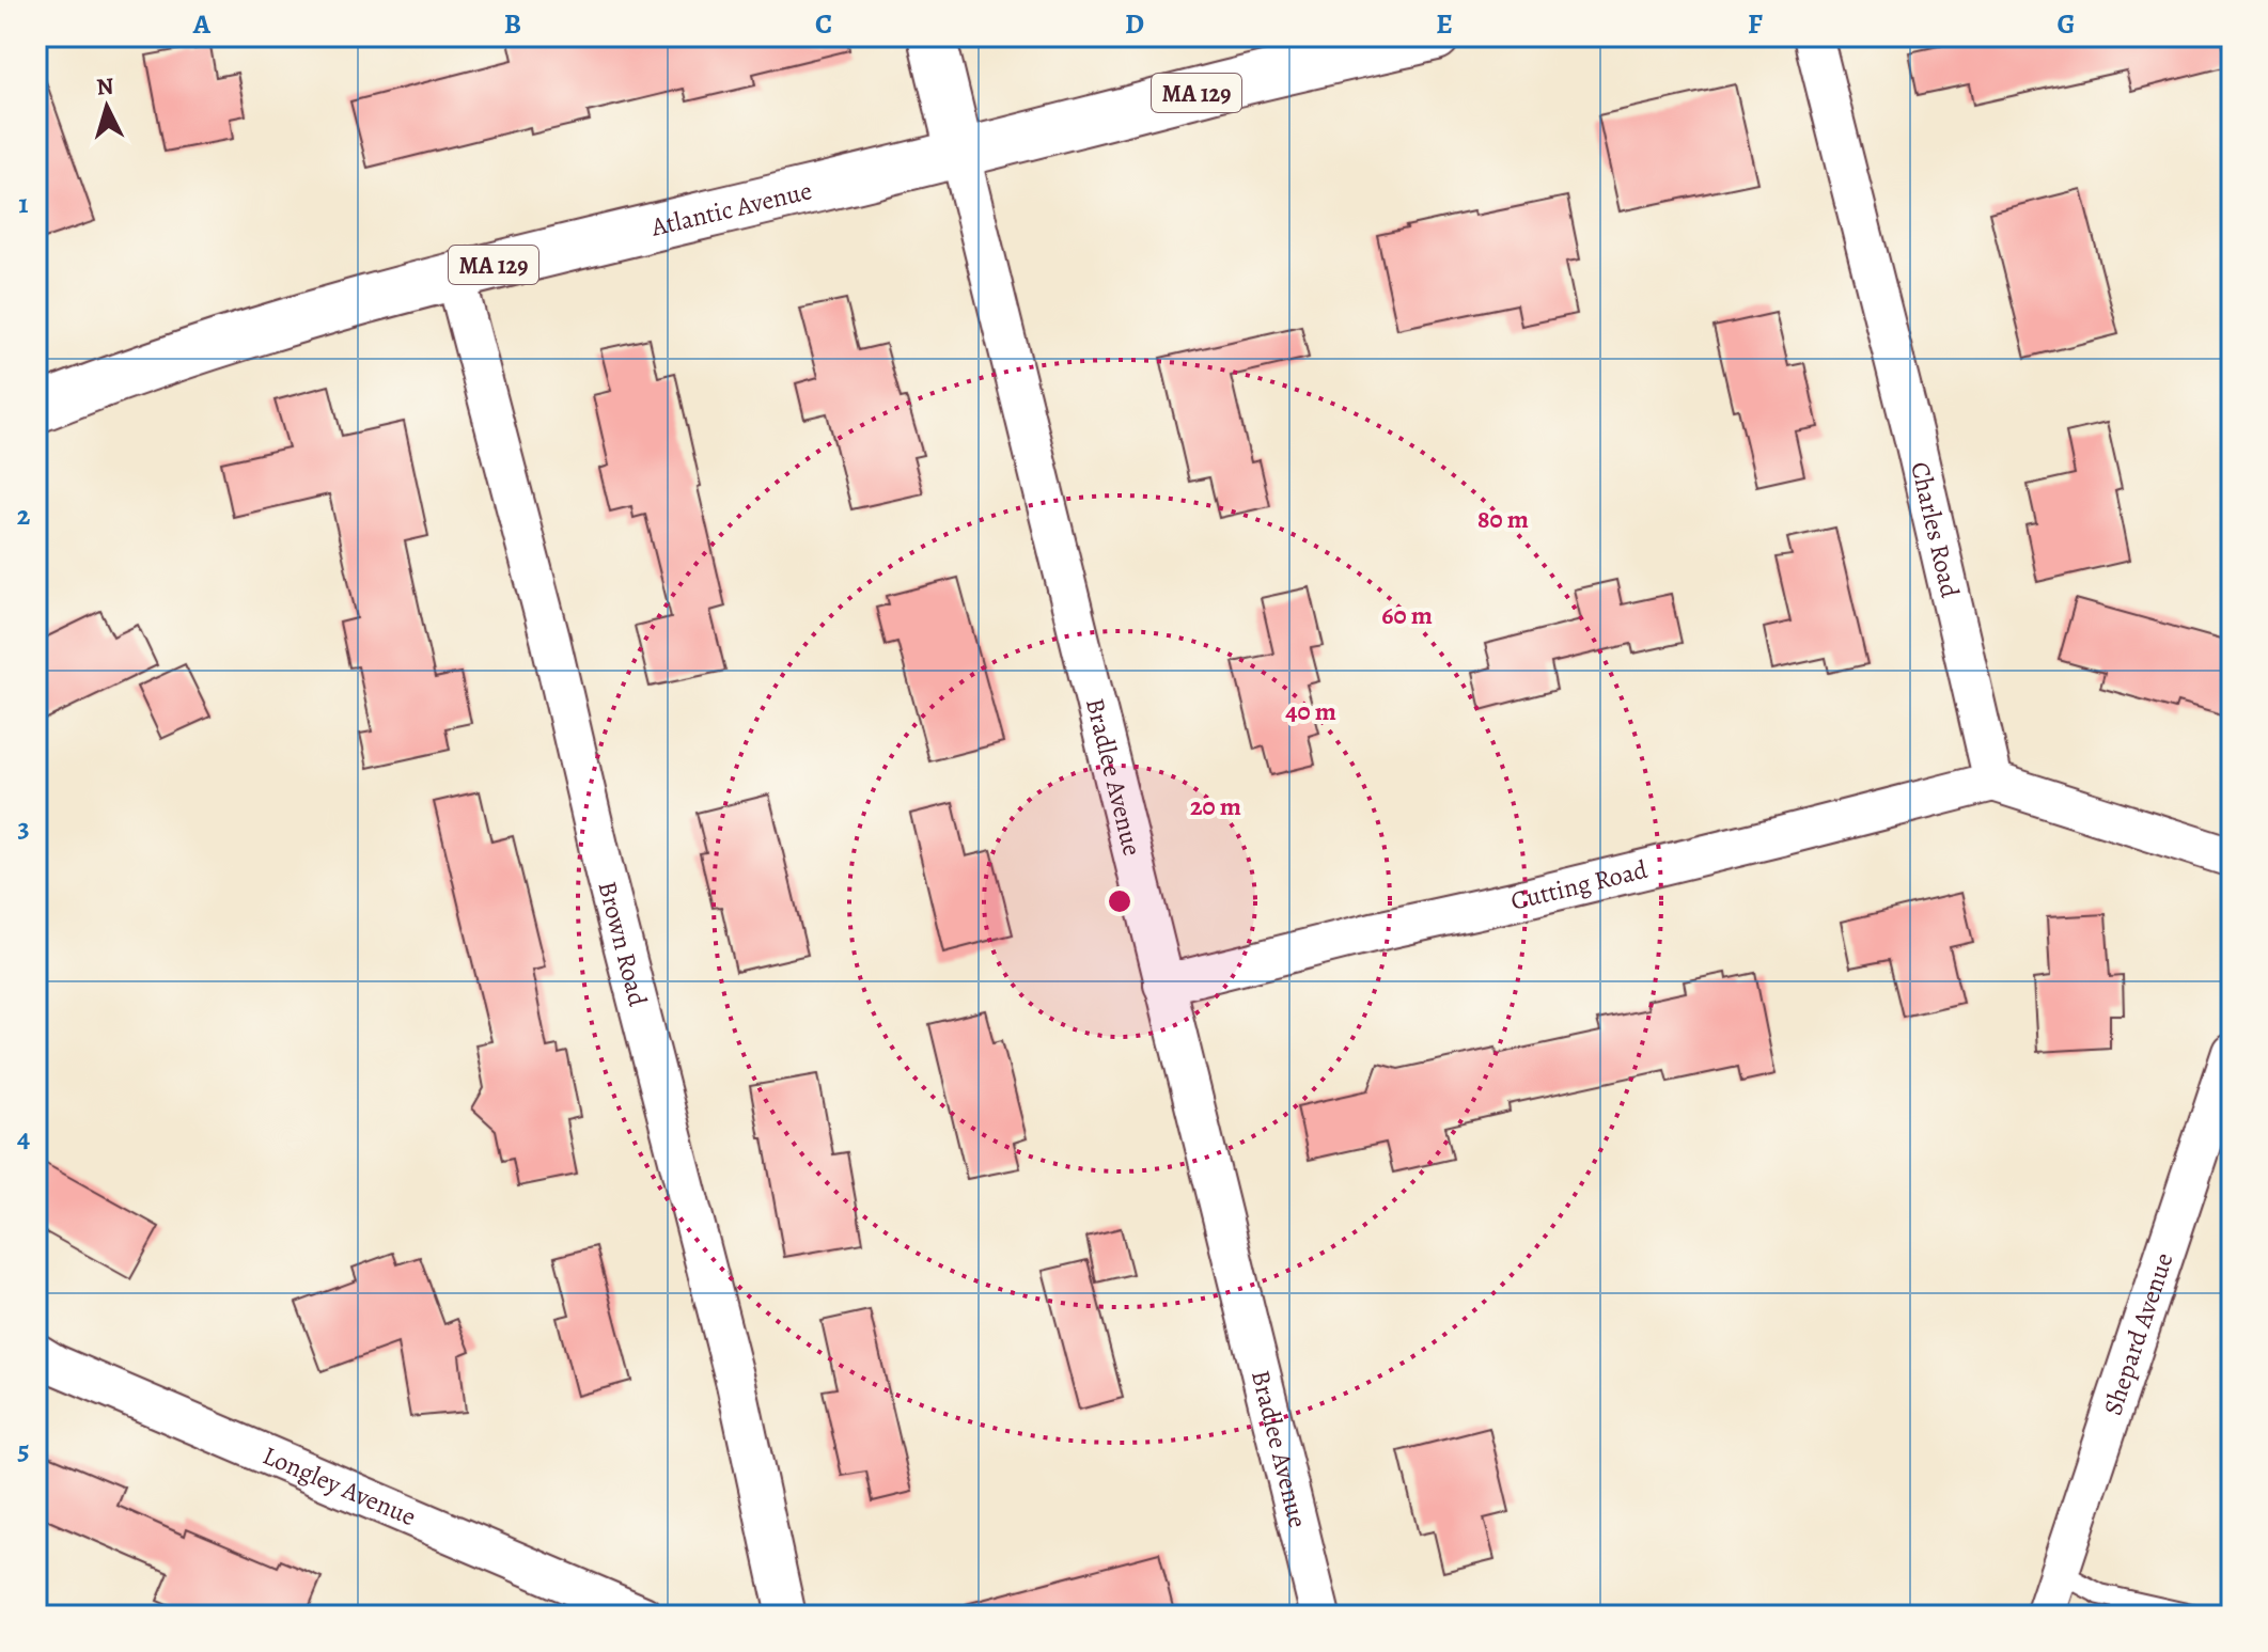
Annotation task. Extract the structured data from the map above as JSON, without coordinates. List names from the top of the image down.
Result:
{
  "streets": {
    "main road": ["MA 129", "Atlantic Avenue", "Bradlee Avenue"],
    "street": [
      "Charles Road",
      "Cutting Road",
      "Brown Road",
      "Shepard Avenue",
      "Longley Avenue"
    ]
  },
  "crossings": [
    ["Atlantic Avenue", "Bradlee Avenue"],
    ["Atlantic Avenue", "Brown Road"],
    ["Charles Road", "Cutting Road"],
    ["Bradlee Avenue", "Cutting Road"]
  ],
  "north": "top",
  "grid": {
    "columns": [
      "A",
      "B",
      "C",
      "D",
      "E",
      "F",
      "G"
    ],
    "rows": [
      "1",
      "2",
      "3",
      "4",
      "5"
    ]
  },
  "rings": [
    "80 m",
    "60 m",
    "40 m",
    "20 m"
  ]
}
